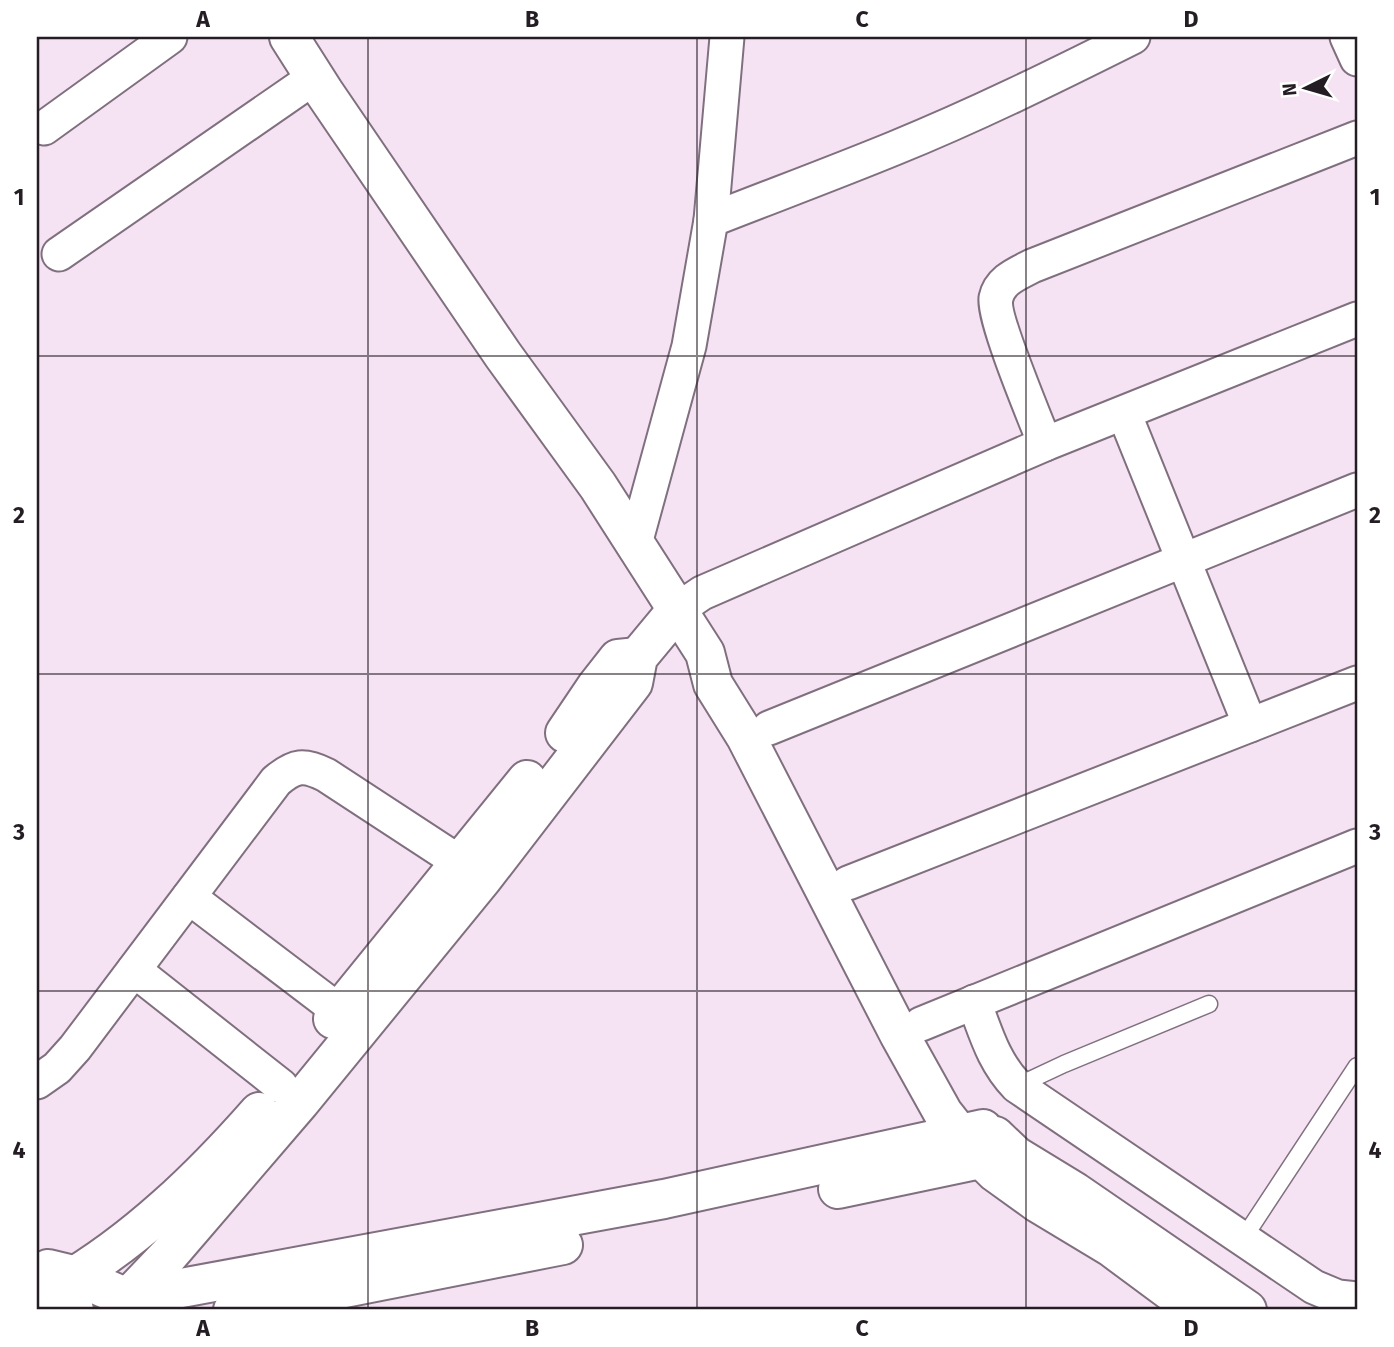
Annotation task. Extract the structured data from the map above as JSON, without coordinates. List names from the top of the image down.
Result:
{
  "north": "left",
  "grid": {
    "columns": [
      "A",
      "B",
      "C",
      "D"
    ],
    "rows": [
      "1",
      "2",
      "3",
      "4"
    ]
  }
}
